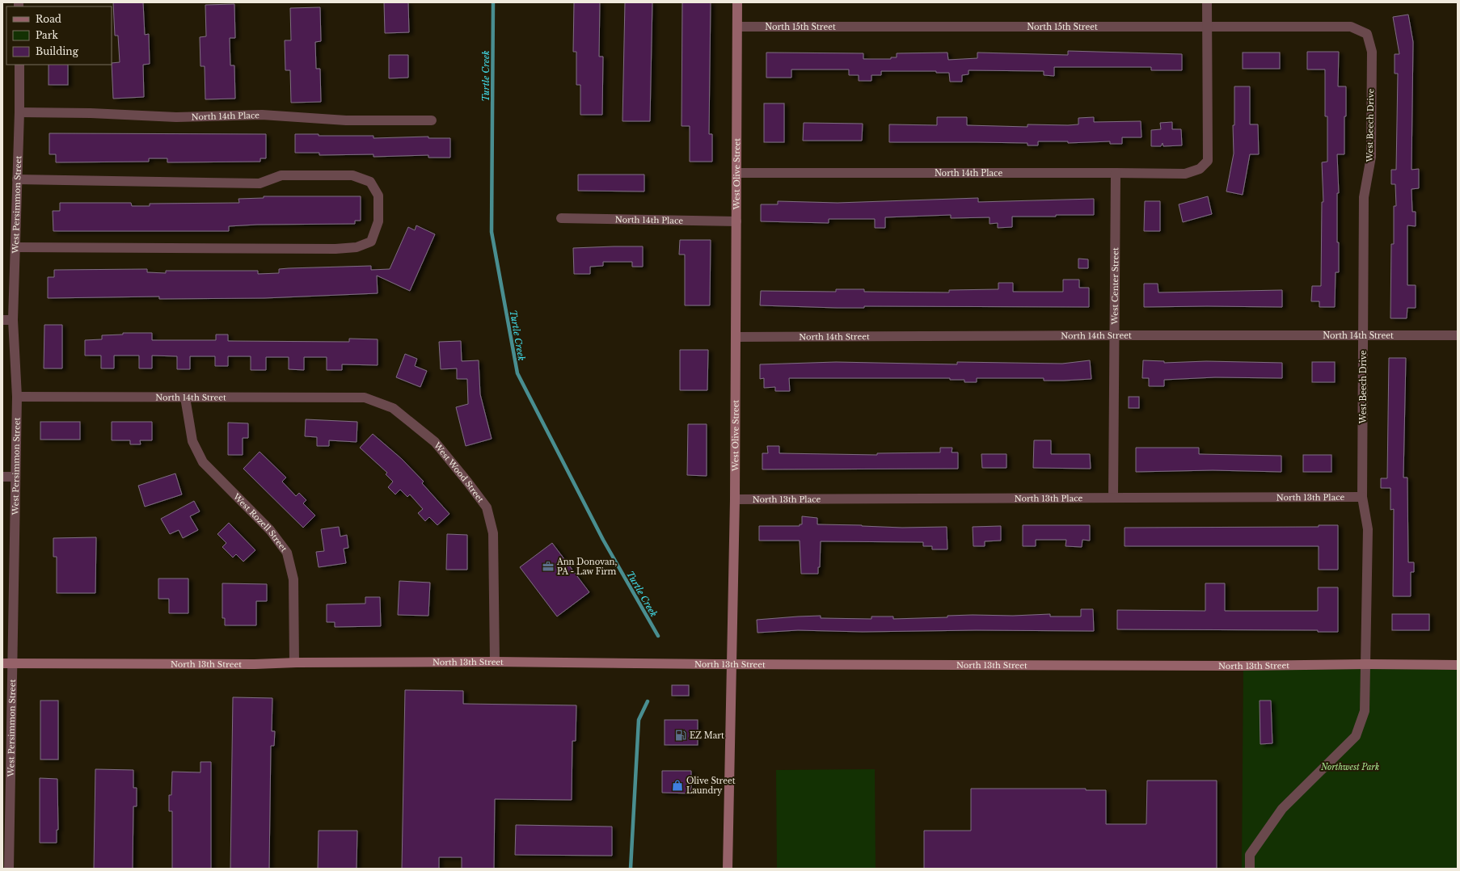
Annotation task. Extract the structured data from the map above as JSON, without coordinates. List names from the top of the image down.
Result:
{
  "streets": {
    "main road": ["West Olive Street", "North 13th Street"],
    "street": [
      "North 15th Street",
      "North 14th Place",
      "West Beech Drive",
      "West Persimmon Street",
      "West Center Street",
      "North 14th Street",
      "West Wood Street",
      "North 13th Place",
      "West Rozell Street"
    ]
  },
  "crossings": [
    ["North 15th Street", "North 14th Place"],
    ["North 15th Street", "West Beech Drive"],
    ["North 15th Street", "West Olive Street"],
    ["North 14th Place", "West Olive Street"],
    ["North 14th Place", "West Persimmon Street"],
    ["North 14th Place", "West Center Street"],
    ["West Beech Drive", "North 14th Street"],
    ["West Beech Drive", "North 13th Place"],
    ["West Beech Drive", "North 13th Street"],
    ["West Olive Street", "North 14th Street"],
    ["West Olive Street", "North 13th Place"],
    ["West Olive Street", "North 13th Street"],
    ["West Persimmon Street", "North 14th Street"],
    ["West Persimmon Street", "North 13th Street"],
    ["West Center Street", "North 14th Street"],
    ["West Center Street", "North 13th Place"],
    ["North 14th Street", "West Wood Street"],
    ["North 14th Street", "West Rozell Street"],
    ["West Wood Street", "North 13th Street"],
    ["West Rozell Street", "North 13th Street"]
  ],
  "water": ["Turtle Creek"],
  "parks": ["Northwest Park"],
  "places": {
    "office": ["Ann Donovan, PA - Law Firm"],
    "fuel station": ["EZ Mart"],
    "shop": ["Olive Street Laundry"]
  },
  "legend": ["Road", "Park", "Building"]
}
